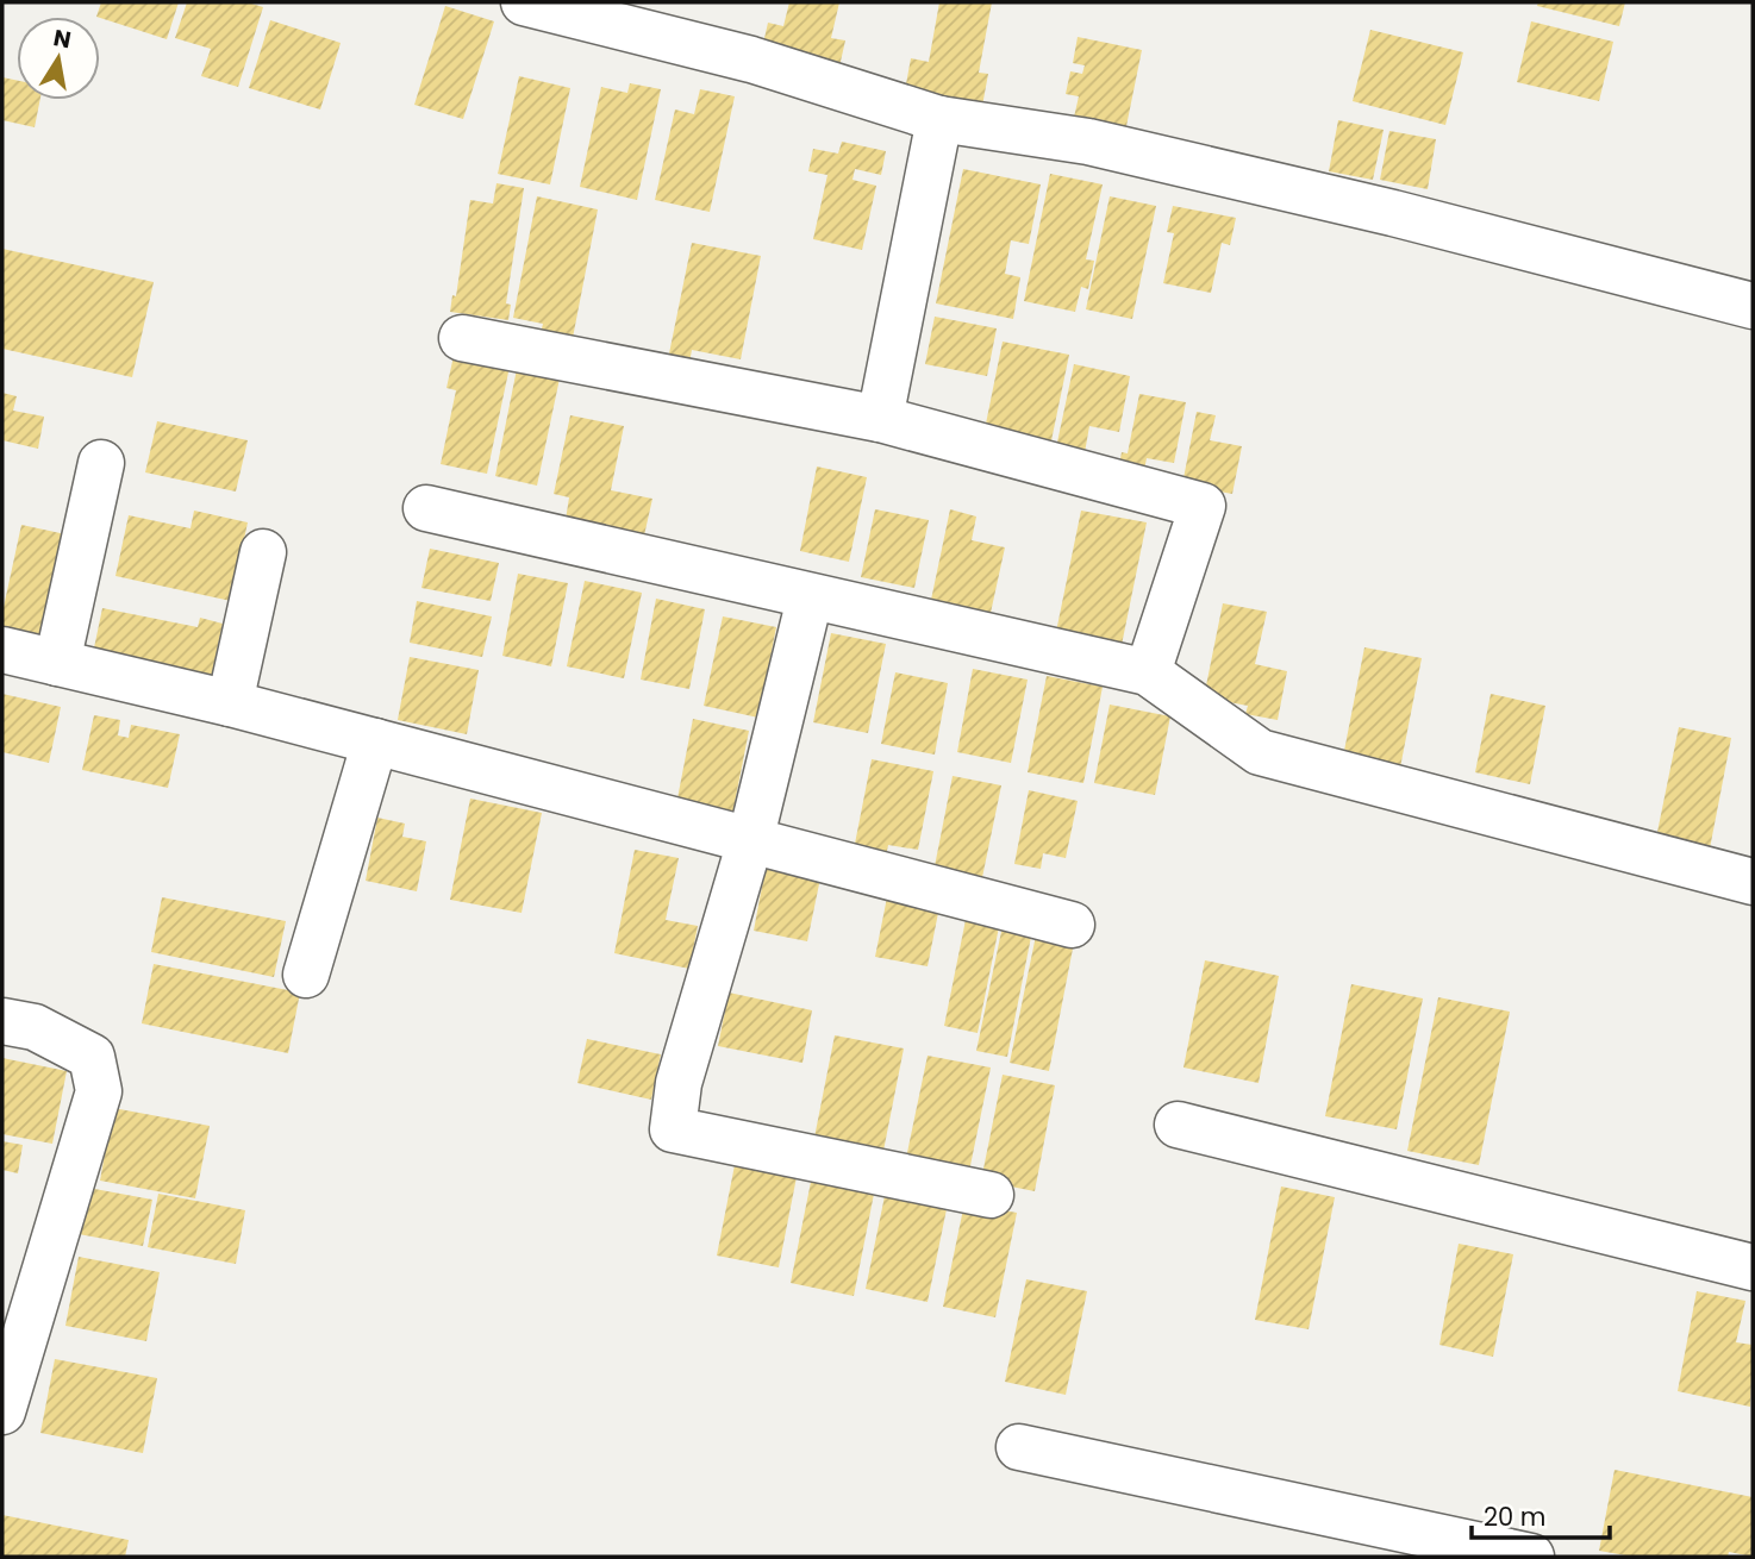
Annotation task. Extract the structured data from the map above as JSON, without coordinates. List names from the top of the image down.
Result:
{
  "scale_bar": "20 m",
  "north": "top"
}
